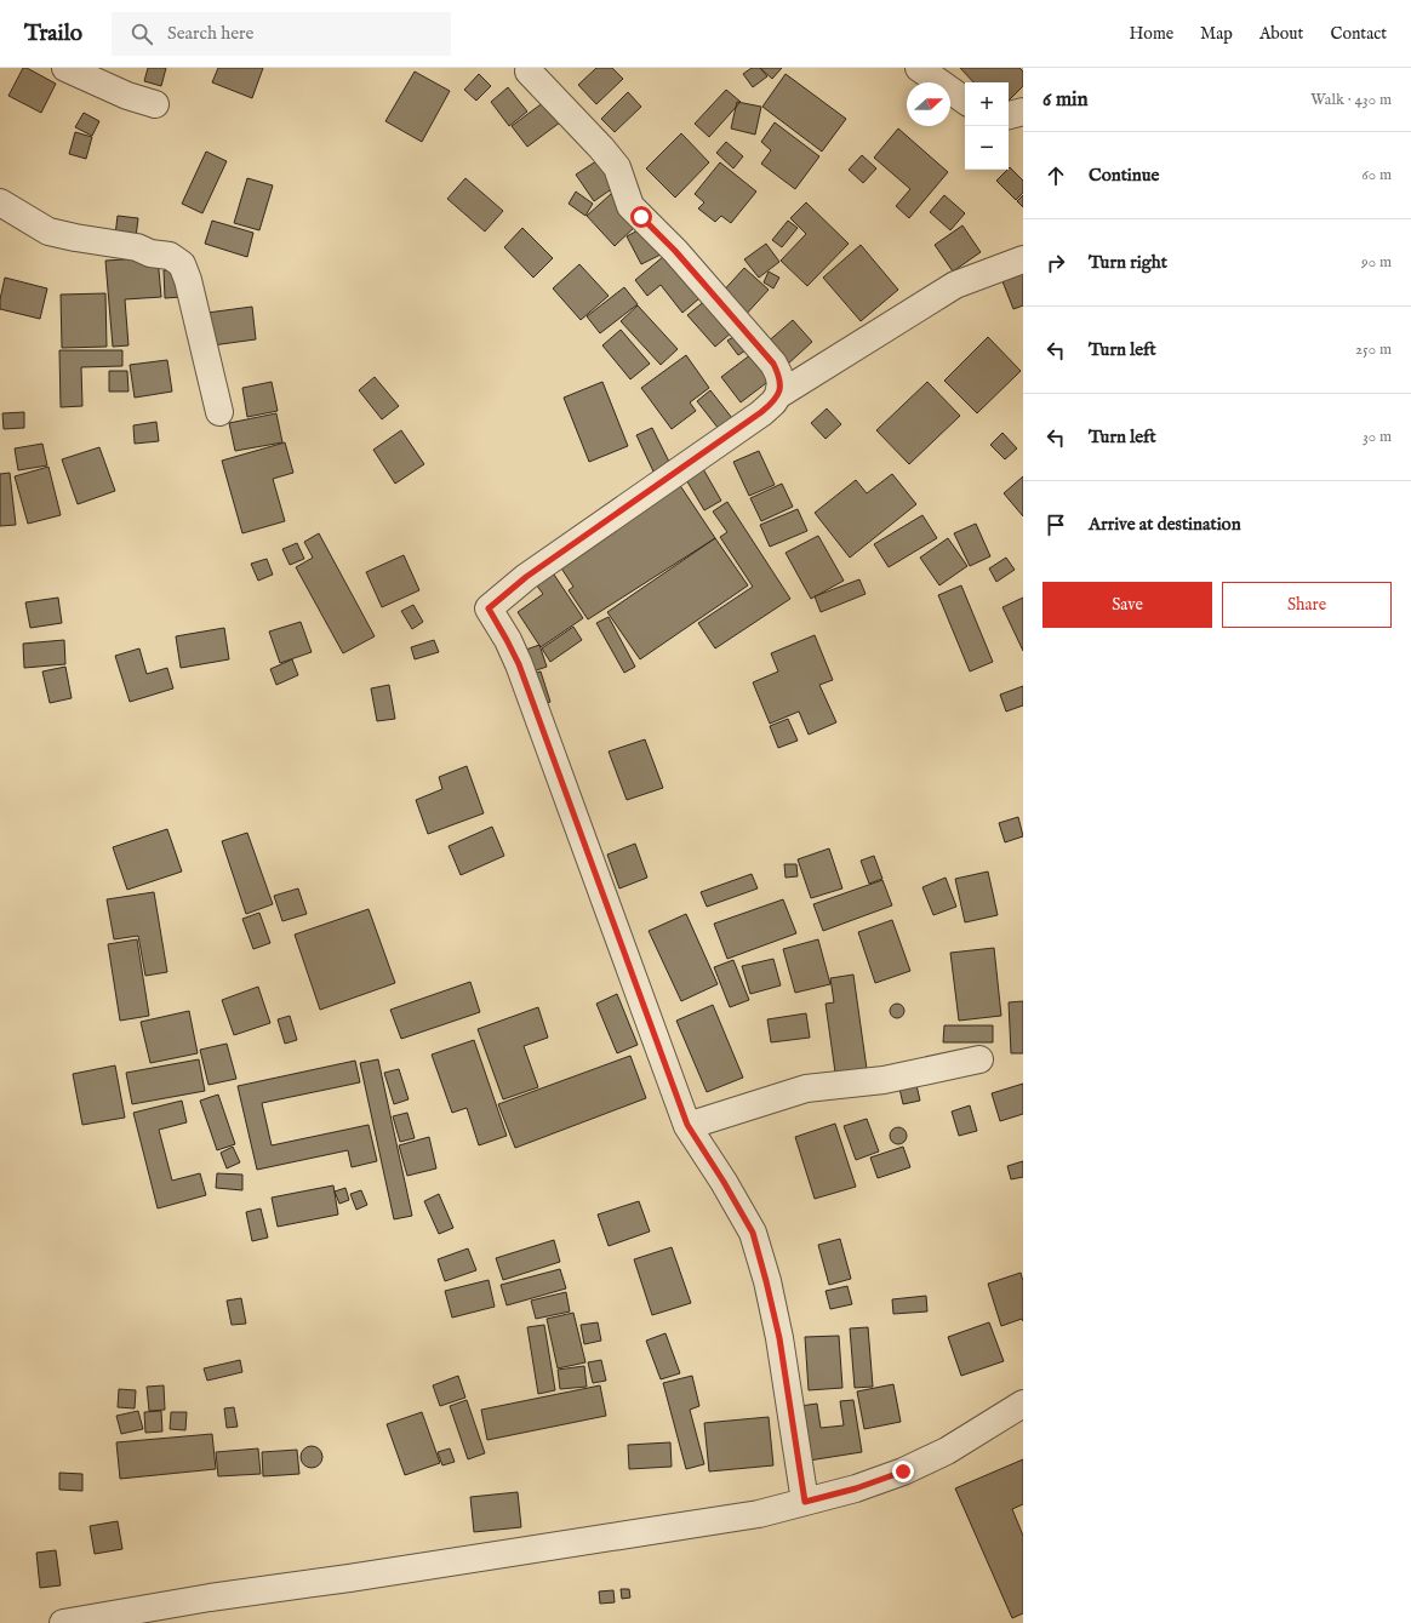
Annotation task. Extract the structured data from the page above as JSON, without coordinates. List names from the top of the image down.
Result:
{
  "north": "right",
  "page": {
    "header": "Trailo",
    "search": "Search here",
    "nav": [
      "Home",
      "Map",
      "About",
      "Contact"
    ],
    "heading": ["6 min", "Walk · 430 m"],
    "map_buttons": ["+", "−"],
    "list": [
      ["Continue", "60 m"],
      ["Turn right", "90 m"],
      ["Turn left", "250 m"],
      ["Turn left", "30 m"],
      "Arrive at destination"
    ],
    "buttons": ["Save", "Share"]
  }
}
